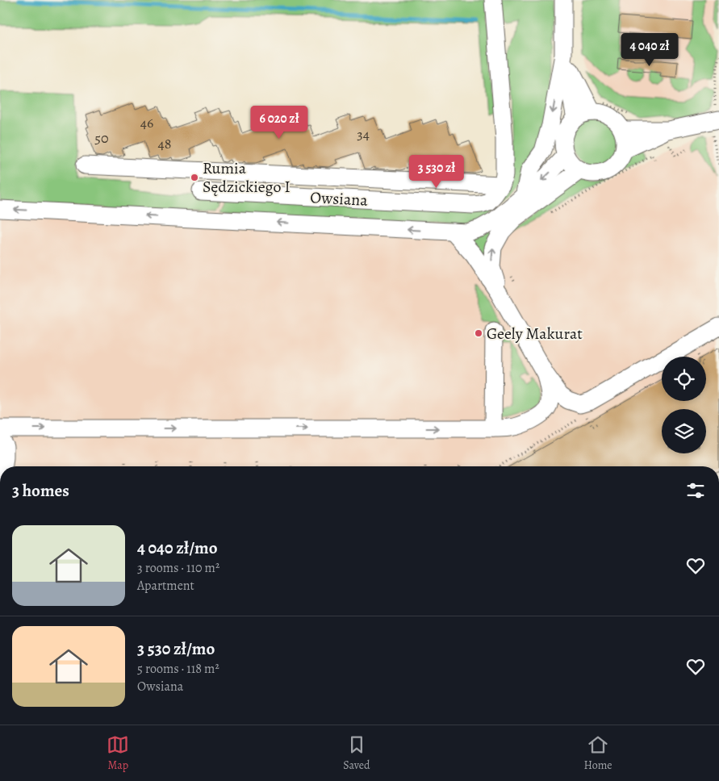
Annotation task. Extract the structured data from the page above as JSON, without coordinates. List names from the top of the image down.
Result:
{
  "streets": {
    "street": ["Owsiana"]
  },
  "places": ["Rumia Sędzickiego I", "Geely Makurat"],
  "house_numbers": [
    "46",
    "34",
    "50",
    "48"
  ],
  "page": {
    "price": ["4 040 zł", "6 020 zł", "3 530 zł"],
    "heading": "3 homes",
    "list": [
      {
        "name": "4 040 zł/mo",
        "note": "3 rooms · 110 m² · Apartment"
      },
      {
        "name": "3 530 zł/mo",
        "note": "5 rooms · 118 m² · Owsiana"
      }
    ],
    "tabs": ["Map", "Saved", "Home"]
  }
}
